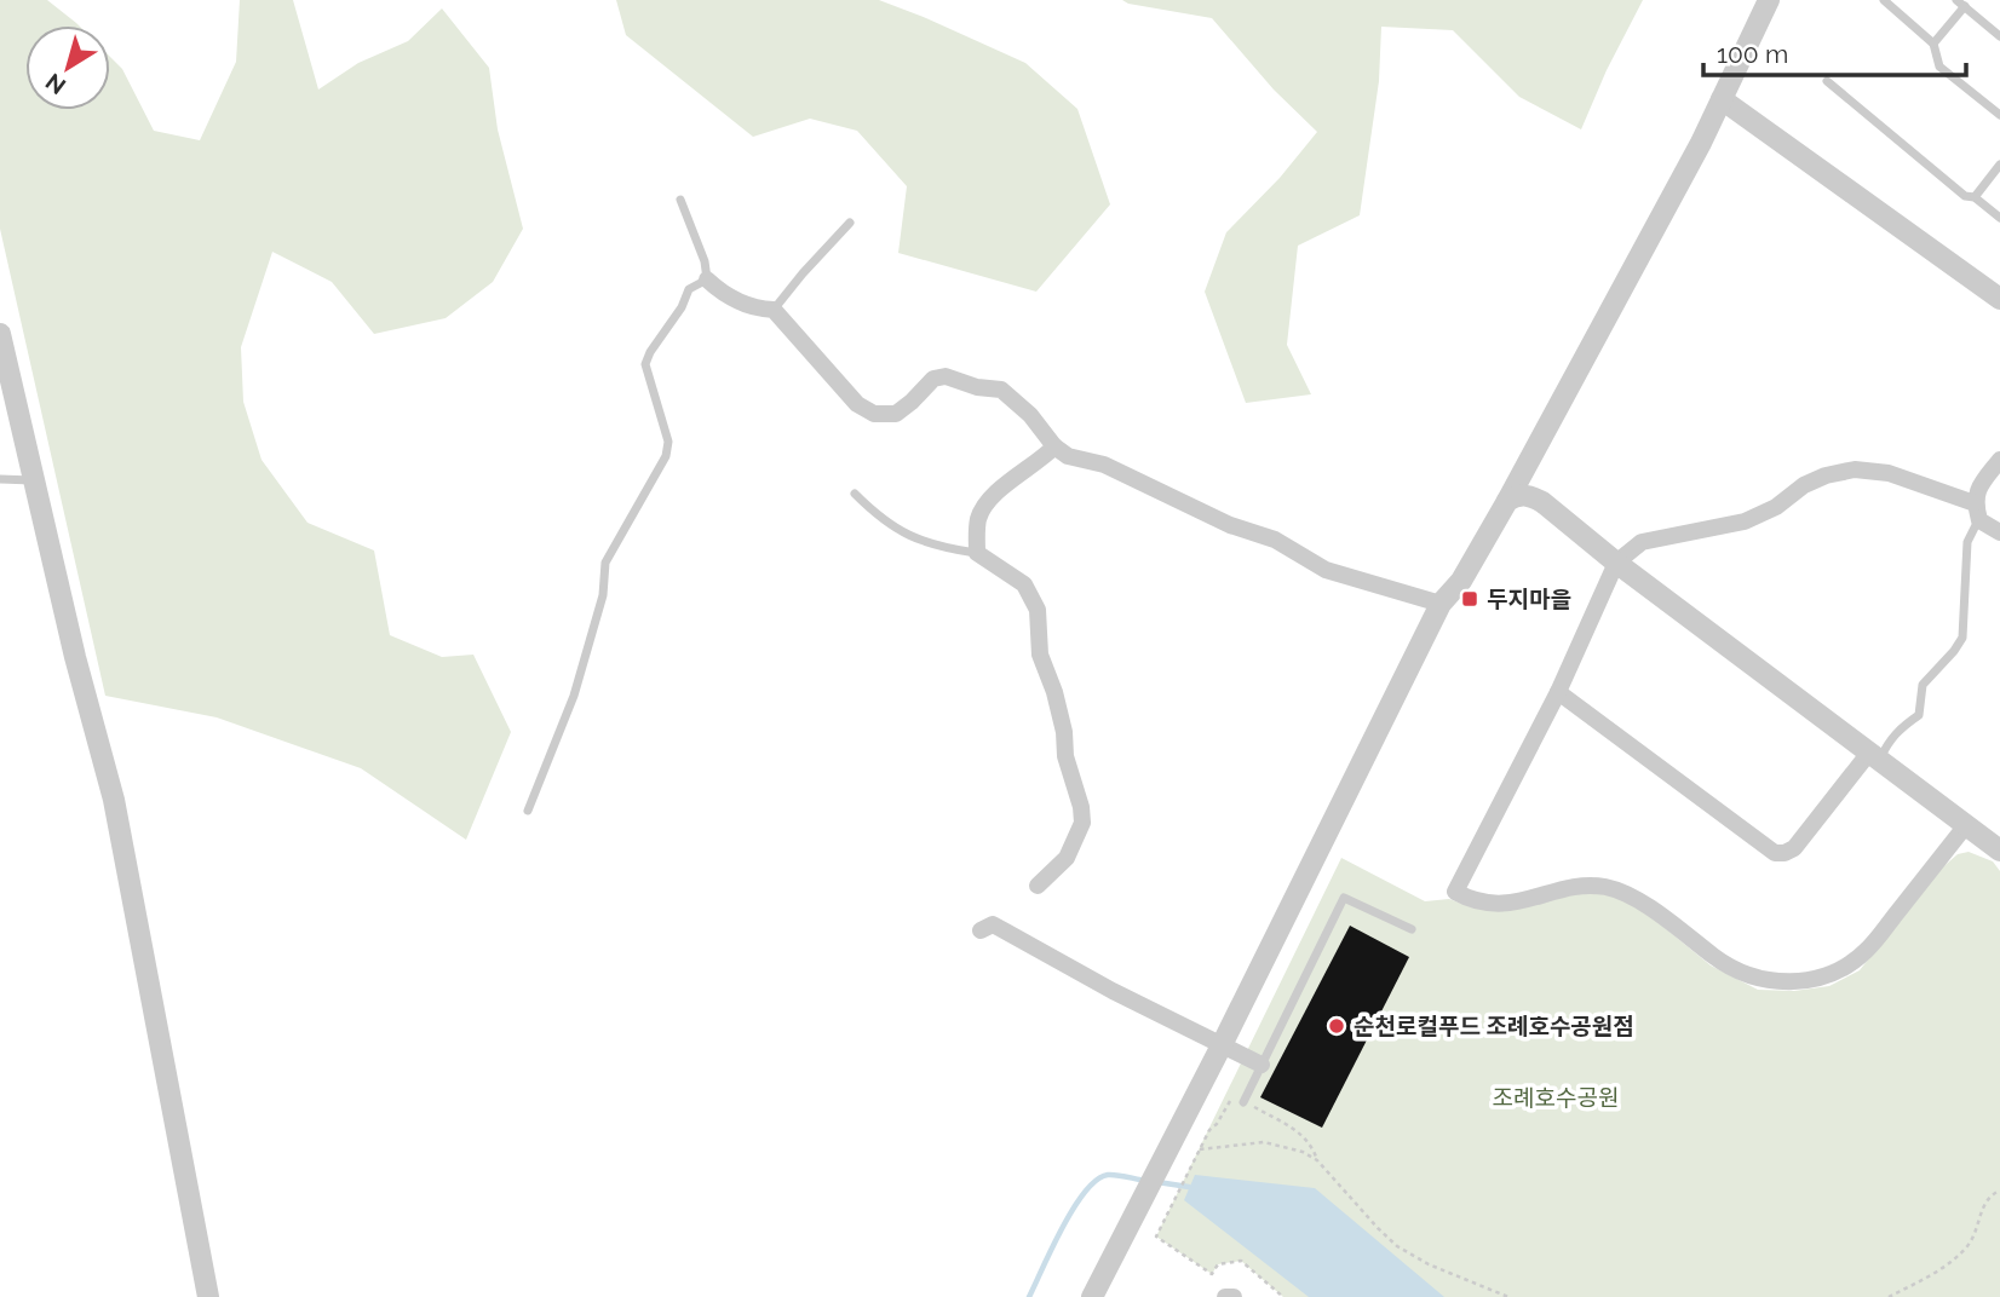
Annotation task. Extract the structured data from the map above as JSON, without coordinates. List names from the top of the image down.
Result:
{
  "parks": ["조례호수공원"],
  "places": {
    "transit": ["두지마을"],
    "other": ["순천로컬푸드 조례호수공원점"]
  },
  "scale_bar": "100 m",
  "north": "bottom left"
}
